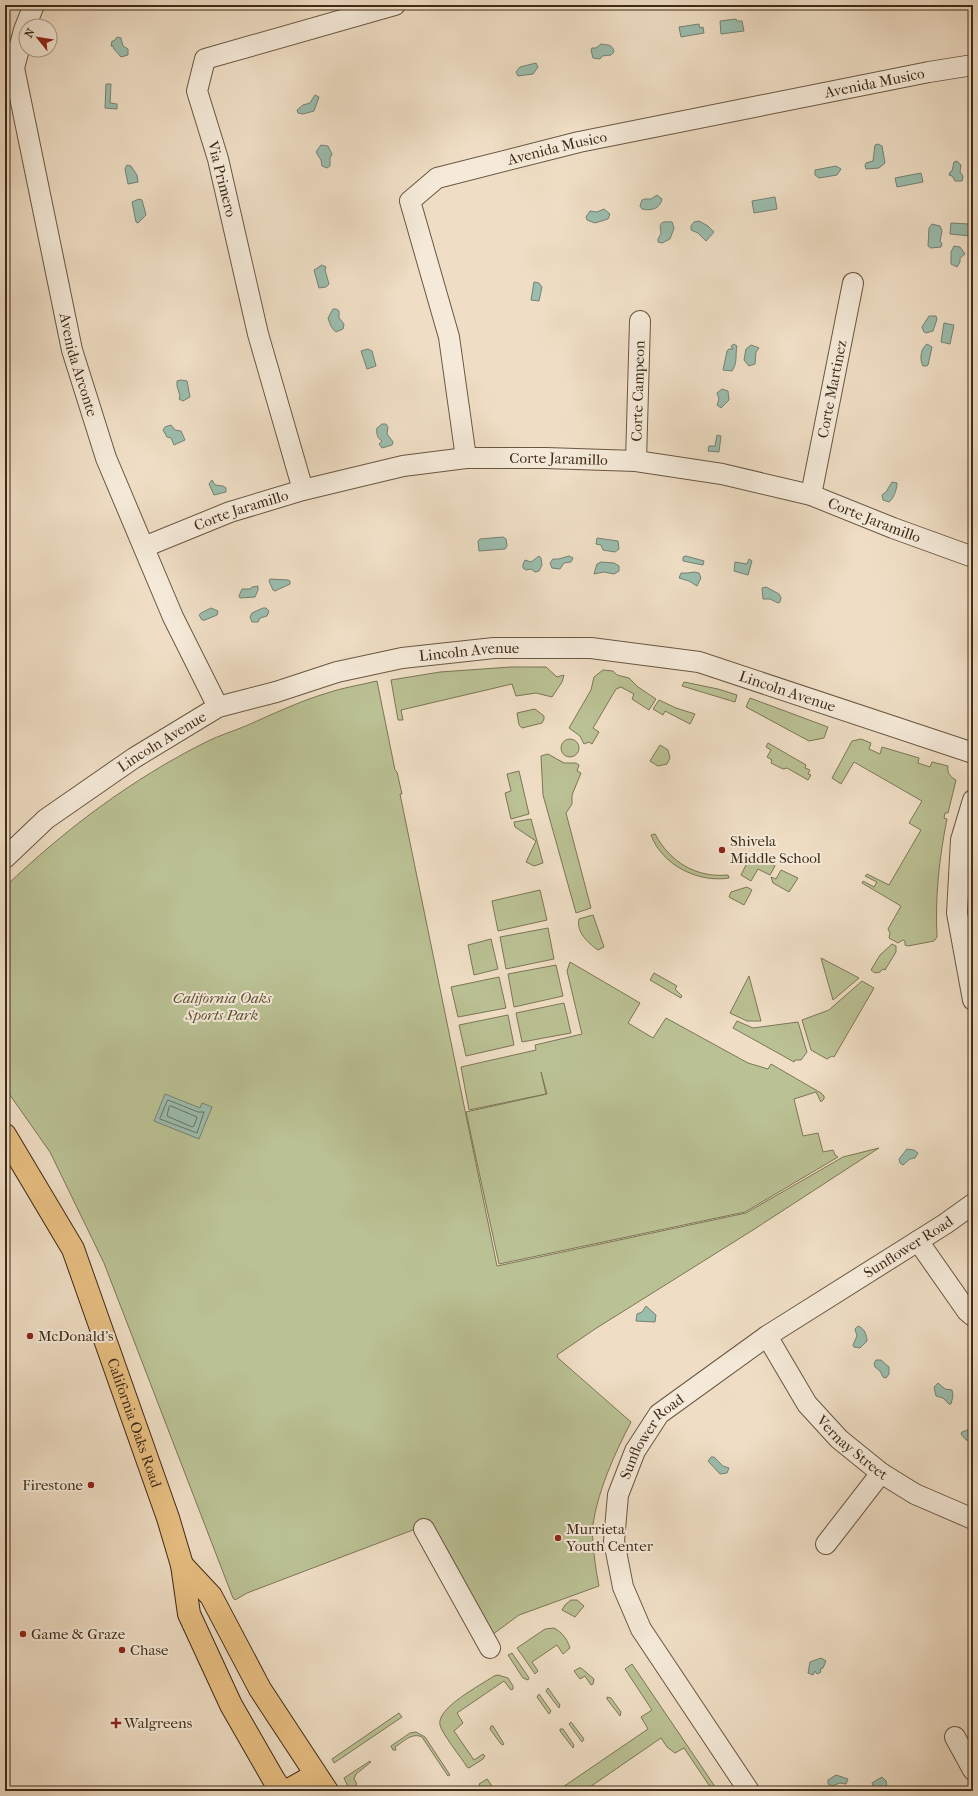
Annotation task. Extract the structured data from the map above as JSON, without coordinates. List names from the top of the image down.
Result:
{
  "streets": {
    "main road": ["California Oaks Road"],
    "street": [
      "Avenida Musico",
      "Via Primero",
      "Avenida Arconte",
      "Corte Martinez",
      "Corte Campeon",
      "Corte Jaramillo",
      "Lincoln Avenue",
      "Sunflower Road",
      "Vernay Street"
    ]
  },
  "crossings": [
    ["Avenida Musico", "Corte Jaramillo"],
    ["Via Primero", "Corte Jaramillo"],
    ["Avenida Arconte", "Corte Jaramillo"],
    ["Avenida Arconte", "Lincoln Avenue"],
    ["Corte Martinez", "Corte Jaramillo"],
    ["Corte Campeon", "Corte Jaramillo"],
    ["Sunflower Road", "Vernay Street"]
  ],
  "parks": ["California Oaks Sports Park"],
  "places": {
    "other": [
      "Shivela Middle School",
      "McDonald's",
      "Firestone",
      "Murrieta Youth Center",
      "Game & Graze",
      "Chase"
    ],
    "health": ["Walgreens"]
  },
  "north": "top left"
}
